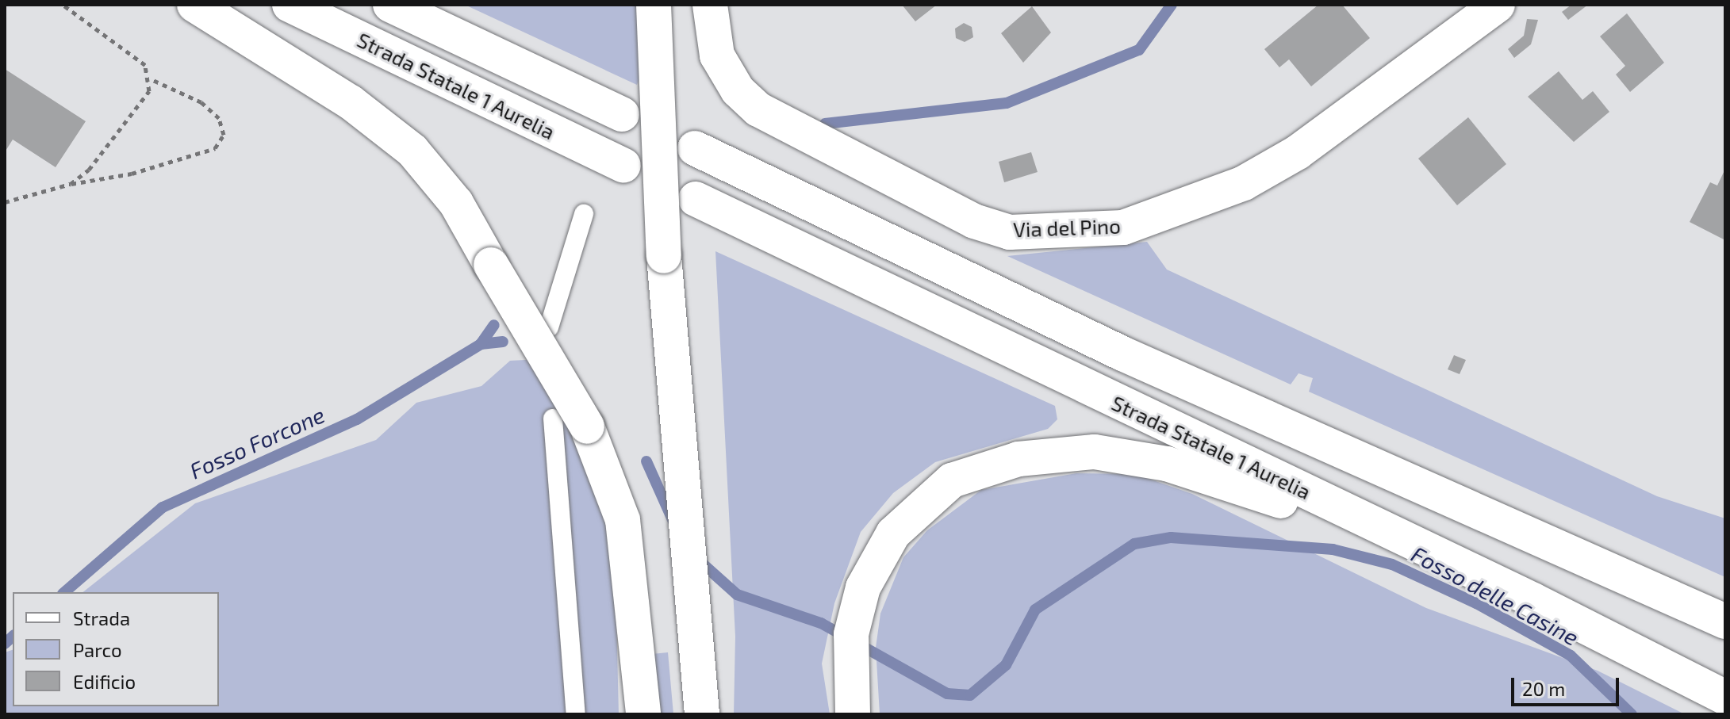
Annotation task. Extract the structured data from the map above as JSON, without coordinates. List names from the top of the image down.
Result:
{
  "streets": {
    "main road": ["Strada Statale 1 Aurelia", "Via del Pino"]
  },
  "water": ["Fosso Forcone", "Fosso delle Casine"],
  "legend": ["Strada", "Parco", "Edificio"],
  "scale_bar": "20 m"
}
